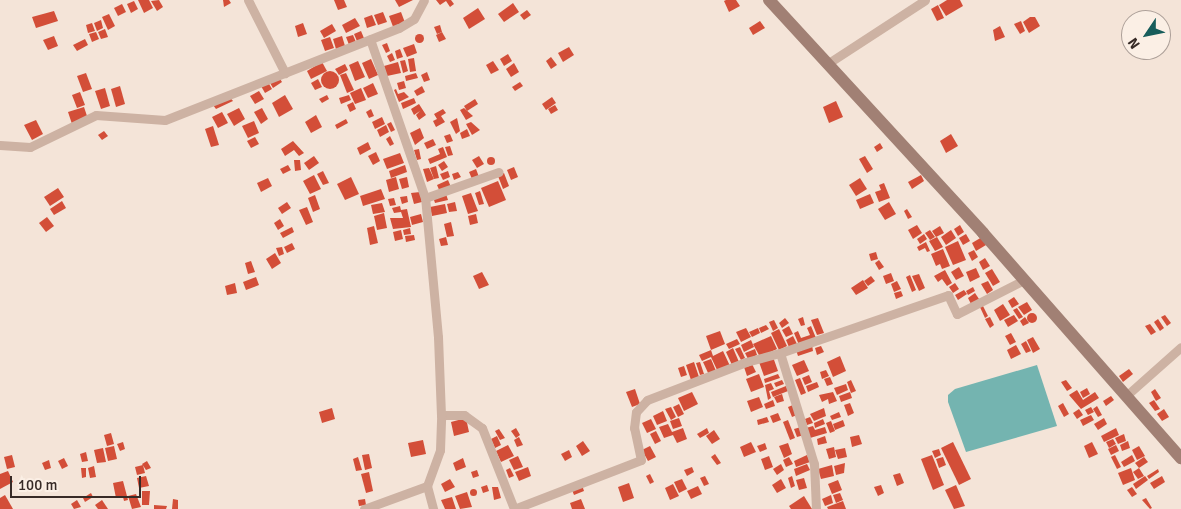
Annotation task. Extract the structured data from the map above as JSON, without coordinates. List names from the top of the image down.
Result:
{
  "scale_bar": "100 m",
  "north": "bottom left"
}
